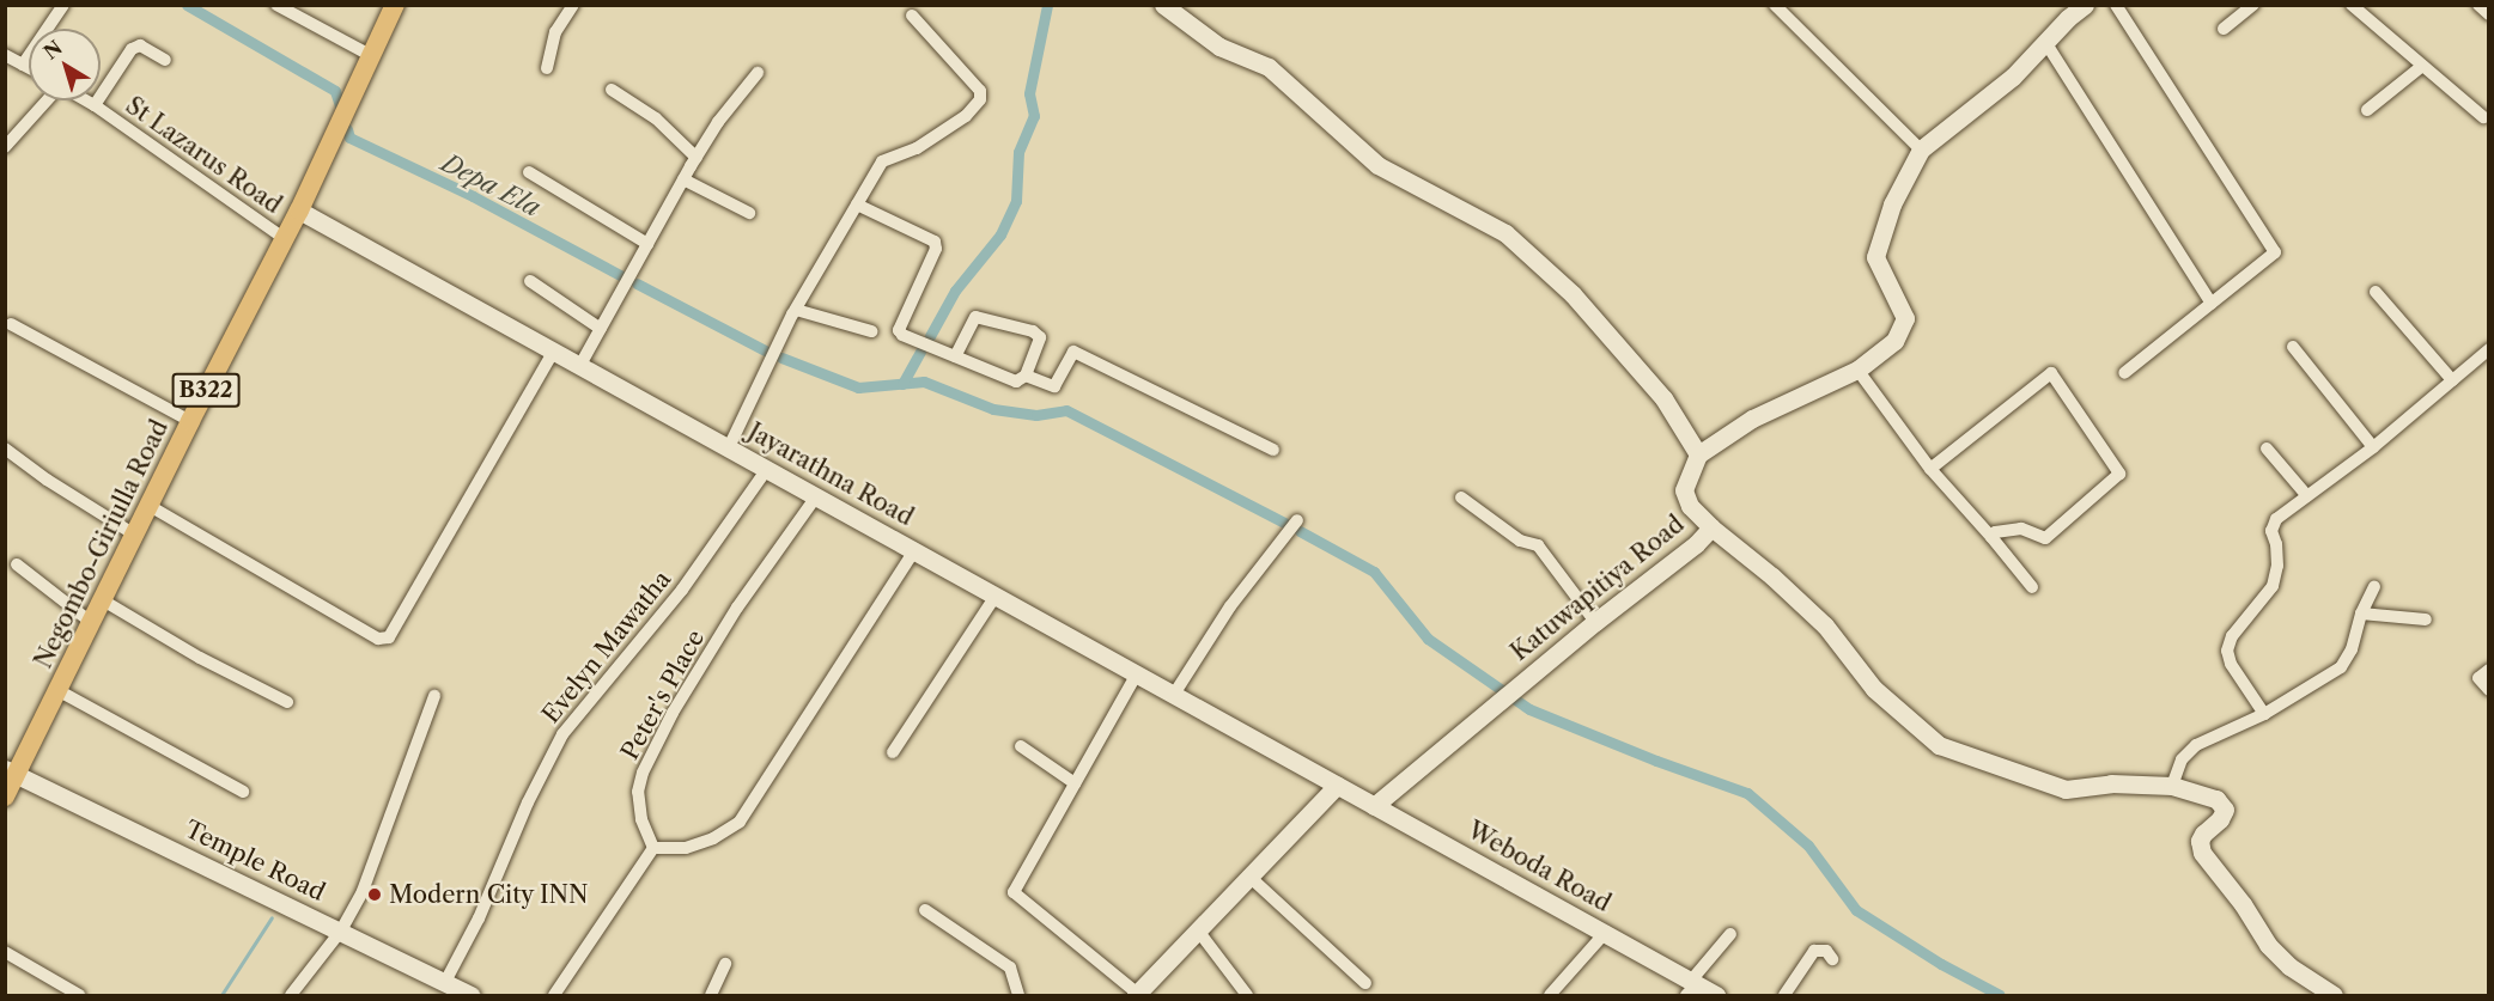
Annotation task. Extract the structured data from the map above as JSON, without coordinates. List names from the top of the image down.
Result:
{
  "streets": {
    "main road": ["B322", "Negombo-Giriulla Road"],
    "street": [
      "St Lazarus Road",
      "Jayarathna Road",
      "Katuwapitiya Road",
      "Evelyn Mawatha",
      "Peter's Place",
      "Temple Road",
      "Weboda Road"
    ]
  },
  "crossings": [
    ["St Lazarus Road", "Negombo-Giriulla Road"],
    ["Jayarathna Road", "Negombo-Giriulla Road"],
    ["Jayarathna Road", "Evelyn Mawatha"],
    ["Jayarathna Road", "Peter's Place"],
    ["Jayarathna Road", "Weboda Road"],
    ["Negombo-Giriulla Road", "Temple Road"],
    ["Katuwapitiya Road", "Weboda Road"],
    ["Evelyn Mawatha", "Temple Road"]
  ],
  "water": ["Depa Ela"],
  "places": ["Modern City INN"],
  "north": "top left"
}
